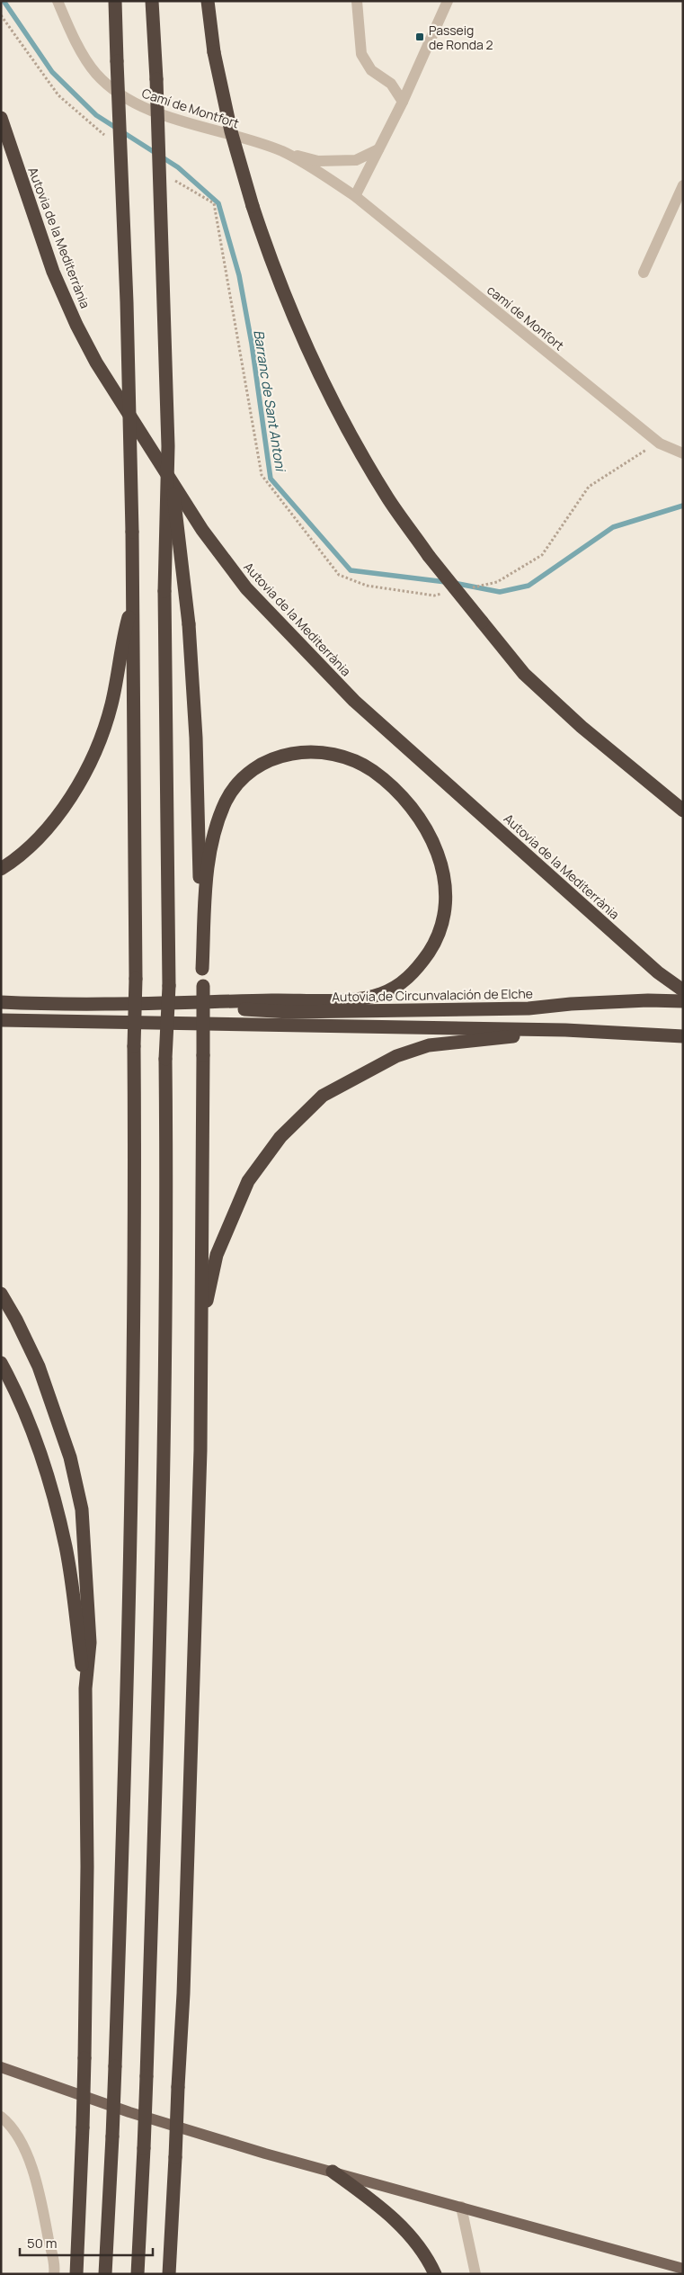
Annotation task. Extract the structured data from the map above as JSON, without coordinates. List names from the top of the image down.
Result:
{
  "streets": {
    "highway": ["Autovia de la Mediterrània", "Autovía de Circunvalación de Elche"],
    "street": ["Camí de Montfort", "camí de Monfort"]
  },
  "crossings": [
    ["Camí de Montfort", "camí de Monfort"]
  ],
  "water": ["Barranc de Sant Antoni"],
  "places": {
    "transit": ["Passeig de Ronda 2"]
  },
  "scale_bar": "50 m"
}
